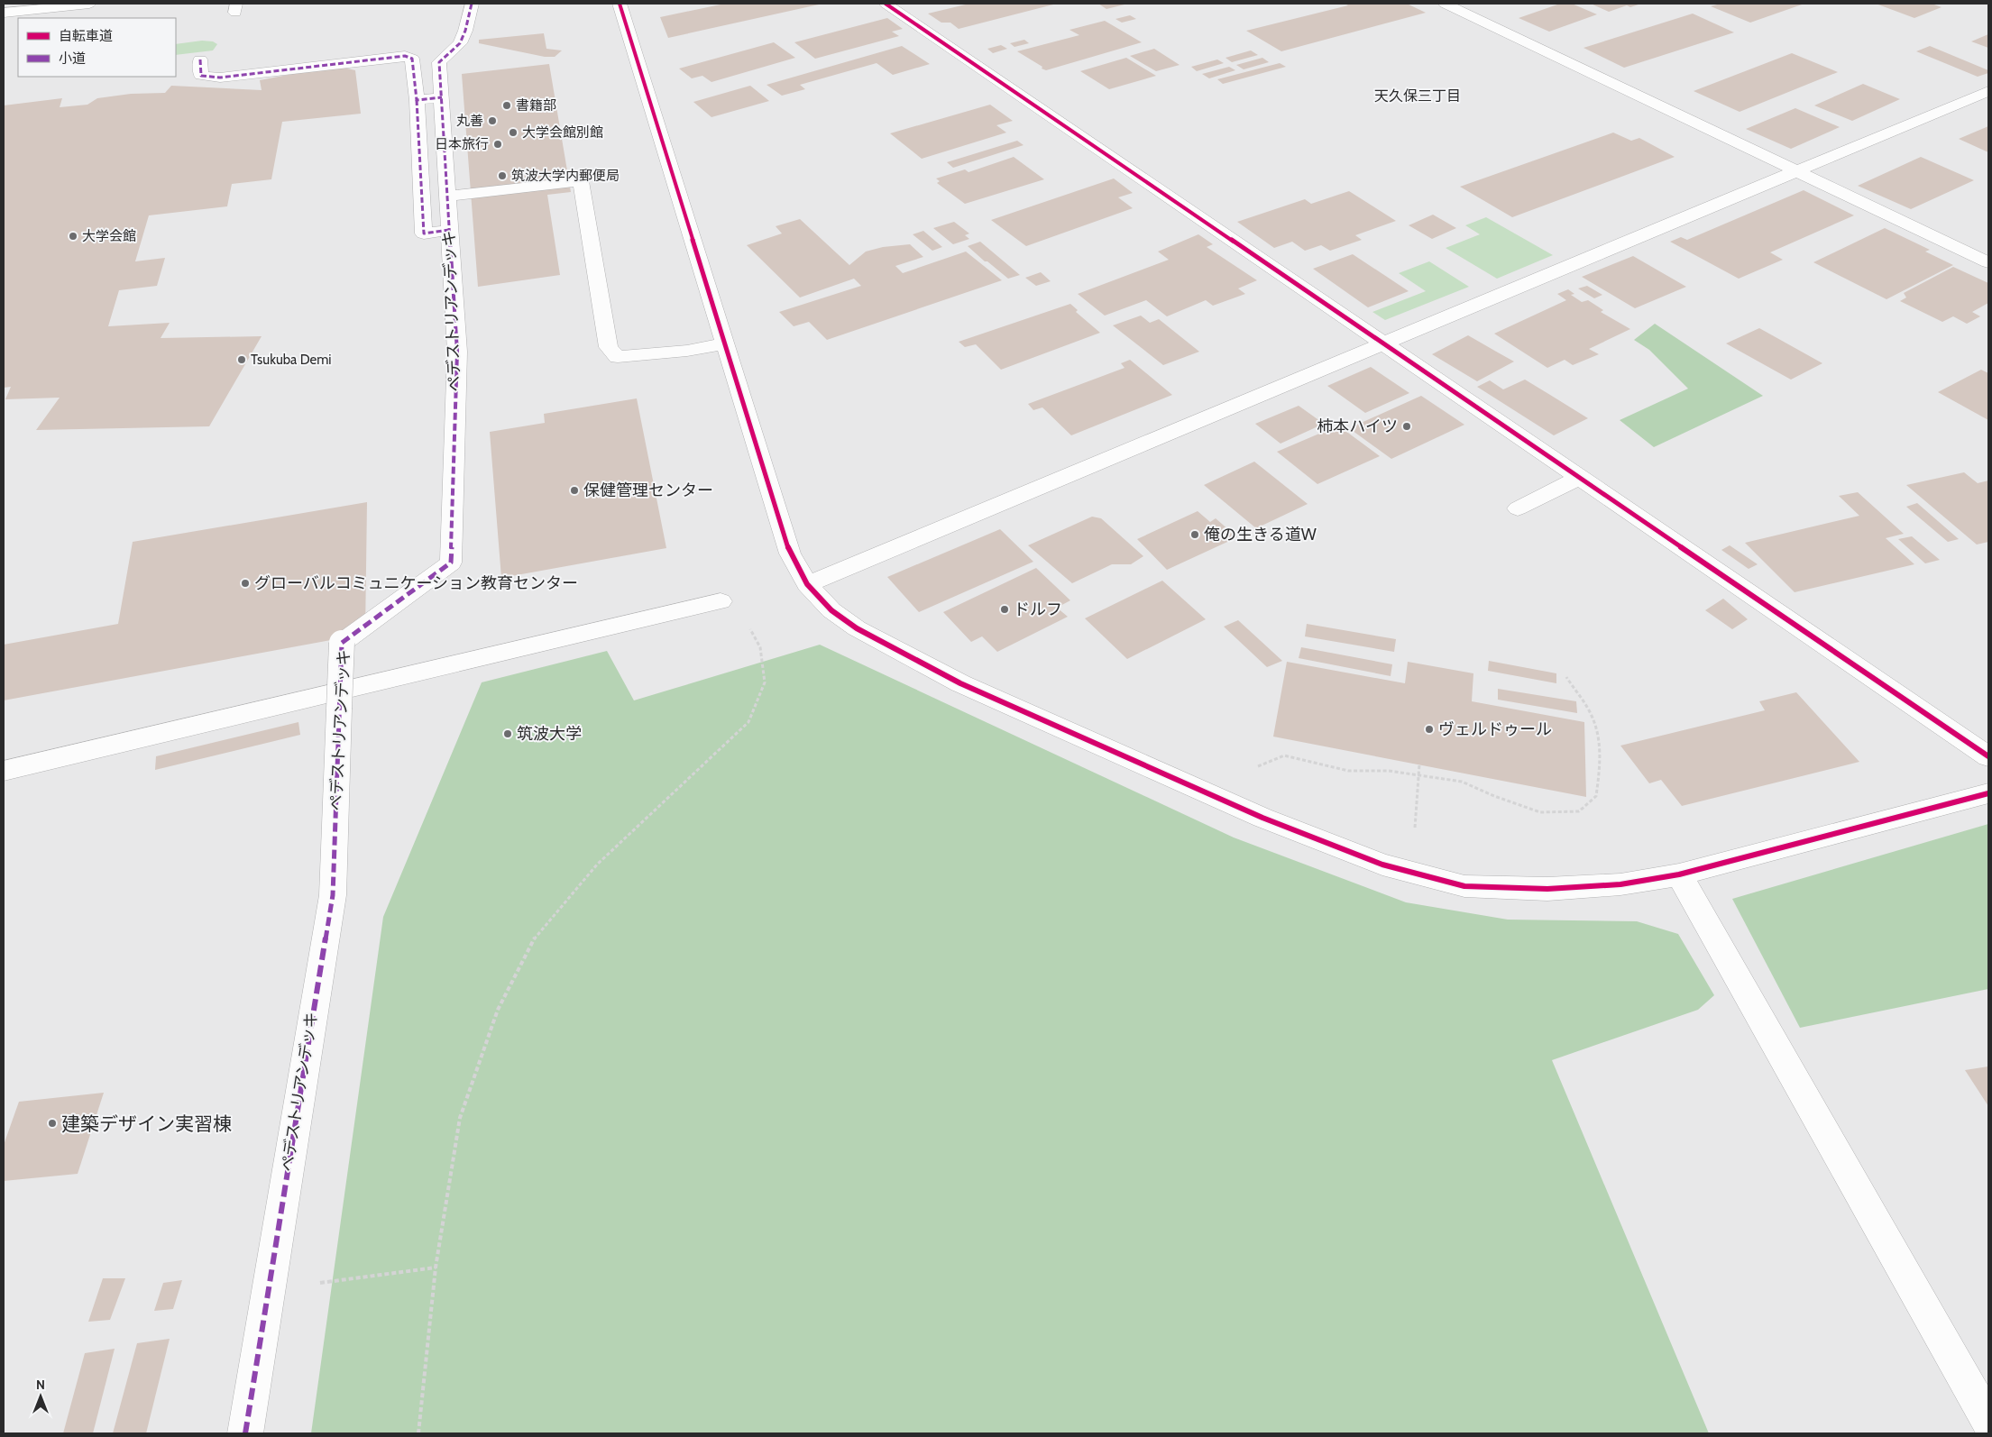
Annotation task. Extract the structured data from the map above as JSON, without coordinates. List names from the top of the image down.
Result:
{
  "streets": {
    "street": ["ペデストリアンデッキ"]
  },
  "districts": ["天久保三丁目"],
  "places": [
    "書籍部",
    "丸善",
    "大学会館別館",
    "日本旅行",
    "筑波大学内郵便局",
    "大学会館",
    "Tsukuba Demi",
    "柿本ハイツ",
    "保健管理センター",
    "俺の生きる道W",
    "グローバルコミュニケーション教育センター",
    "ドルフ",
    "ヴェルドゥール",
    "筑波大学",
    "建築デザイン実習棟"
  ],
  "legend": ["自転車道", "小道"],
  "north": "top"
}
